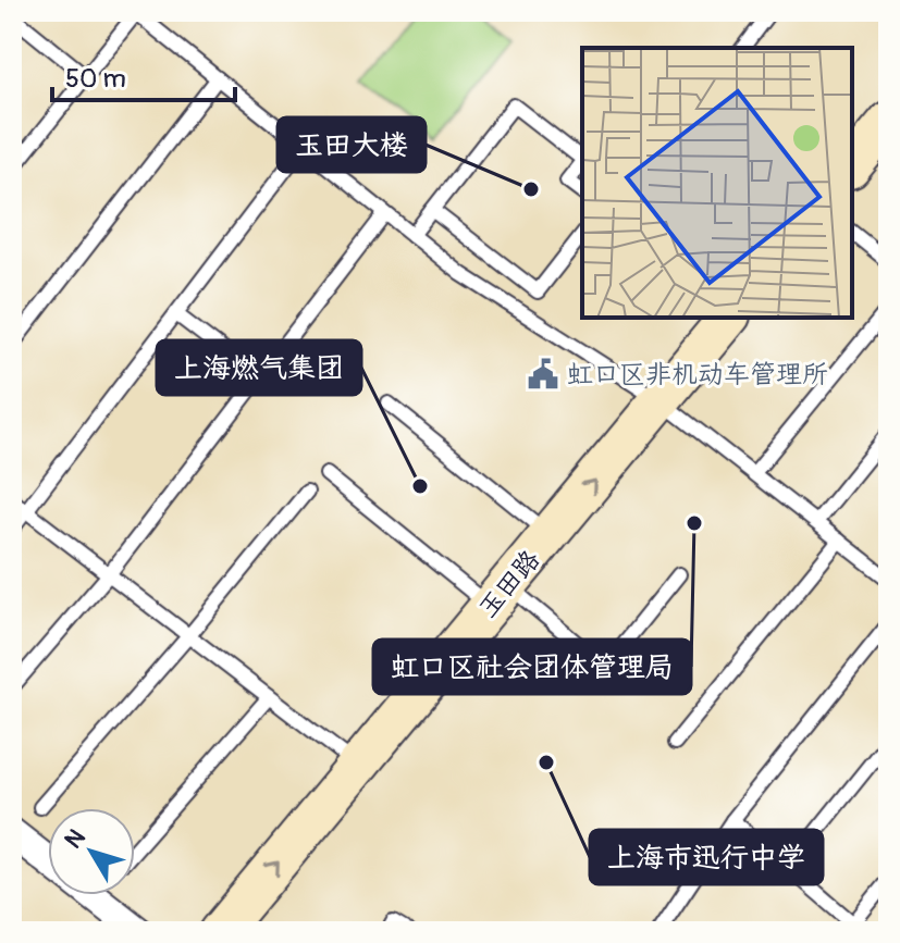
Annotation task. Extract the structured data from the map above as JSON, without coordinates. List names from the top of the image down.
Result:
{
  "streets": {
    "street": ["玉田路"]
  },
  "one_way": ["玉田路"],
  "places": {
    "other": [
      "玉田大楼",
      "上海燃气集团",
      "虹口区社会团体管理局",
      "上海市迅行中学"
    ],
    "public building": ["虹口区非机动车管理所"]
  },
  "scale_bar": "50 m",
  "north": "top left"
}
